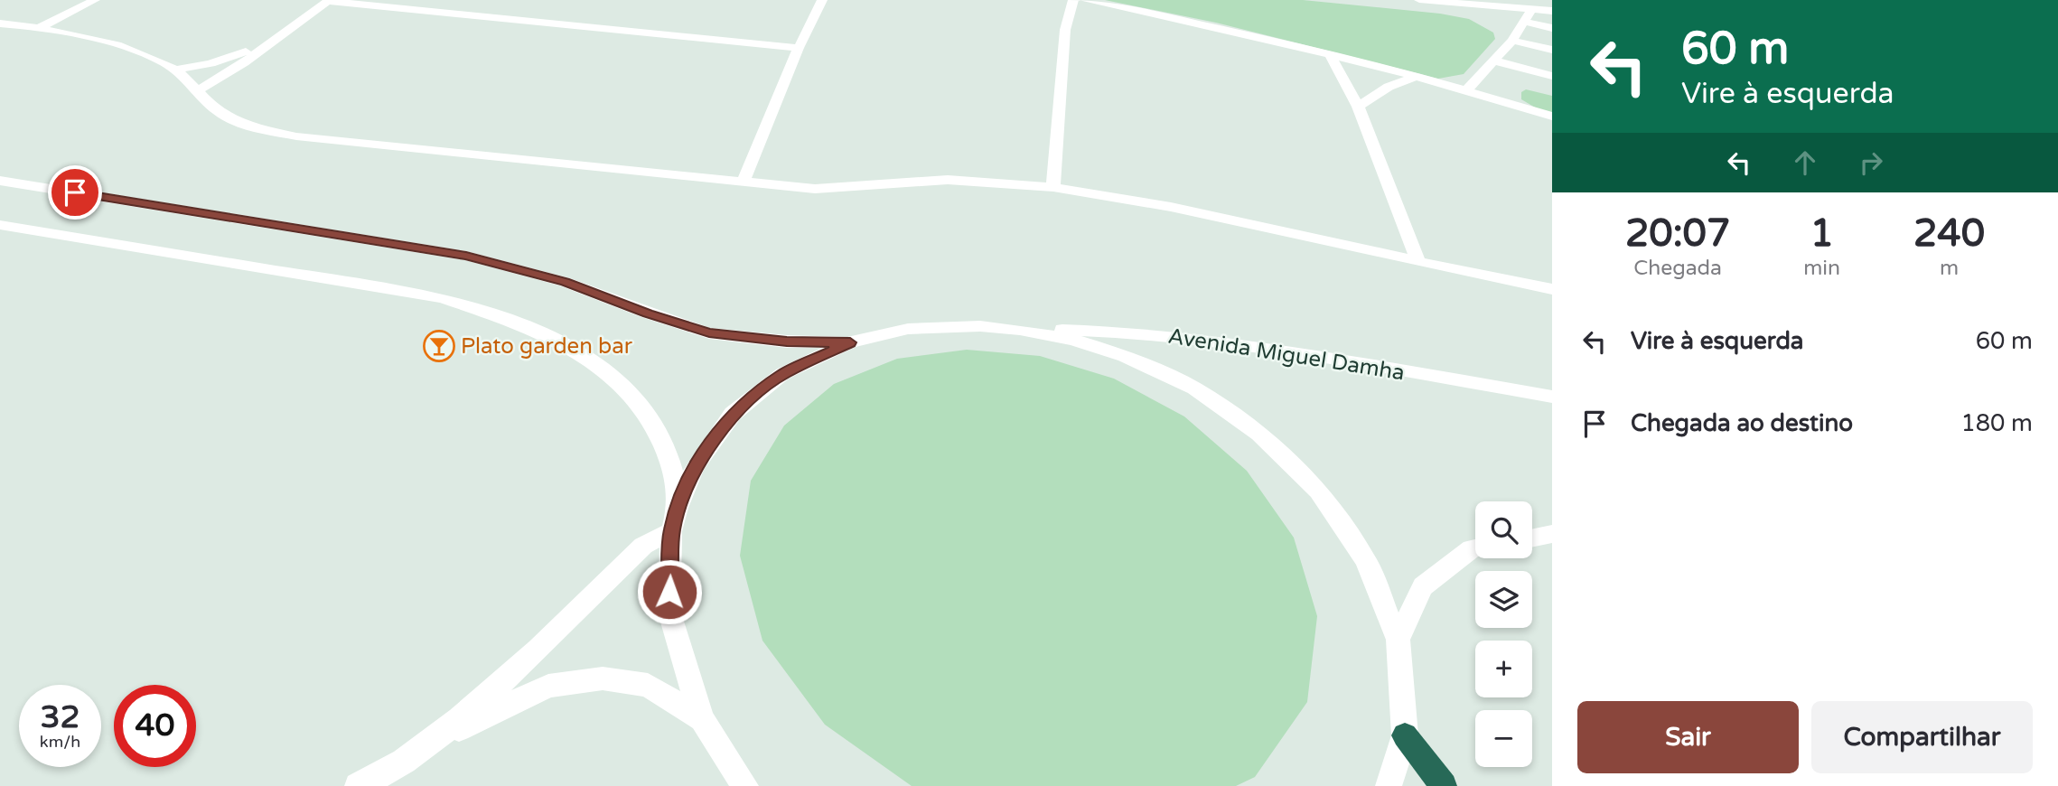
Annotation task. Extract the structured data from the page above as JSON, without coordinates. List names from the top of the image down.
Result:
{
  "streets": {
    "street": ["Avenida Miguel Damha"]
  },
  "places": {
    "bar": ["Plato garden bar"]
  },
  "page": {
    "turn": ["60 m", "Vire à esquerda"],
    "eta": [
      "20:07",
      "Chegada",
      "1",
      "min",
      "240",
      "m"
    ],
    "list": [
      {
        "name": "Vire à esquerda",
        "value": "60 m"
      },
      {
        "name": "Chegada ao destino",
        "value": "180 m"
      }
    ],
    "map_buttons": ["+", "−"],
    "speed": "32 km/h",
    "limit": "40",
    "buttons": ["Sair", "Compartilhar"]
  }
}
